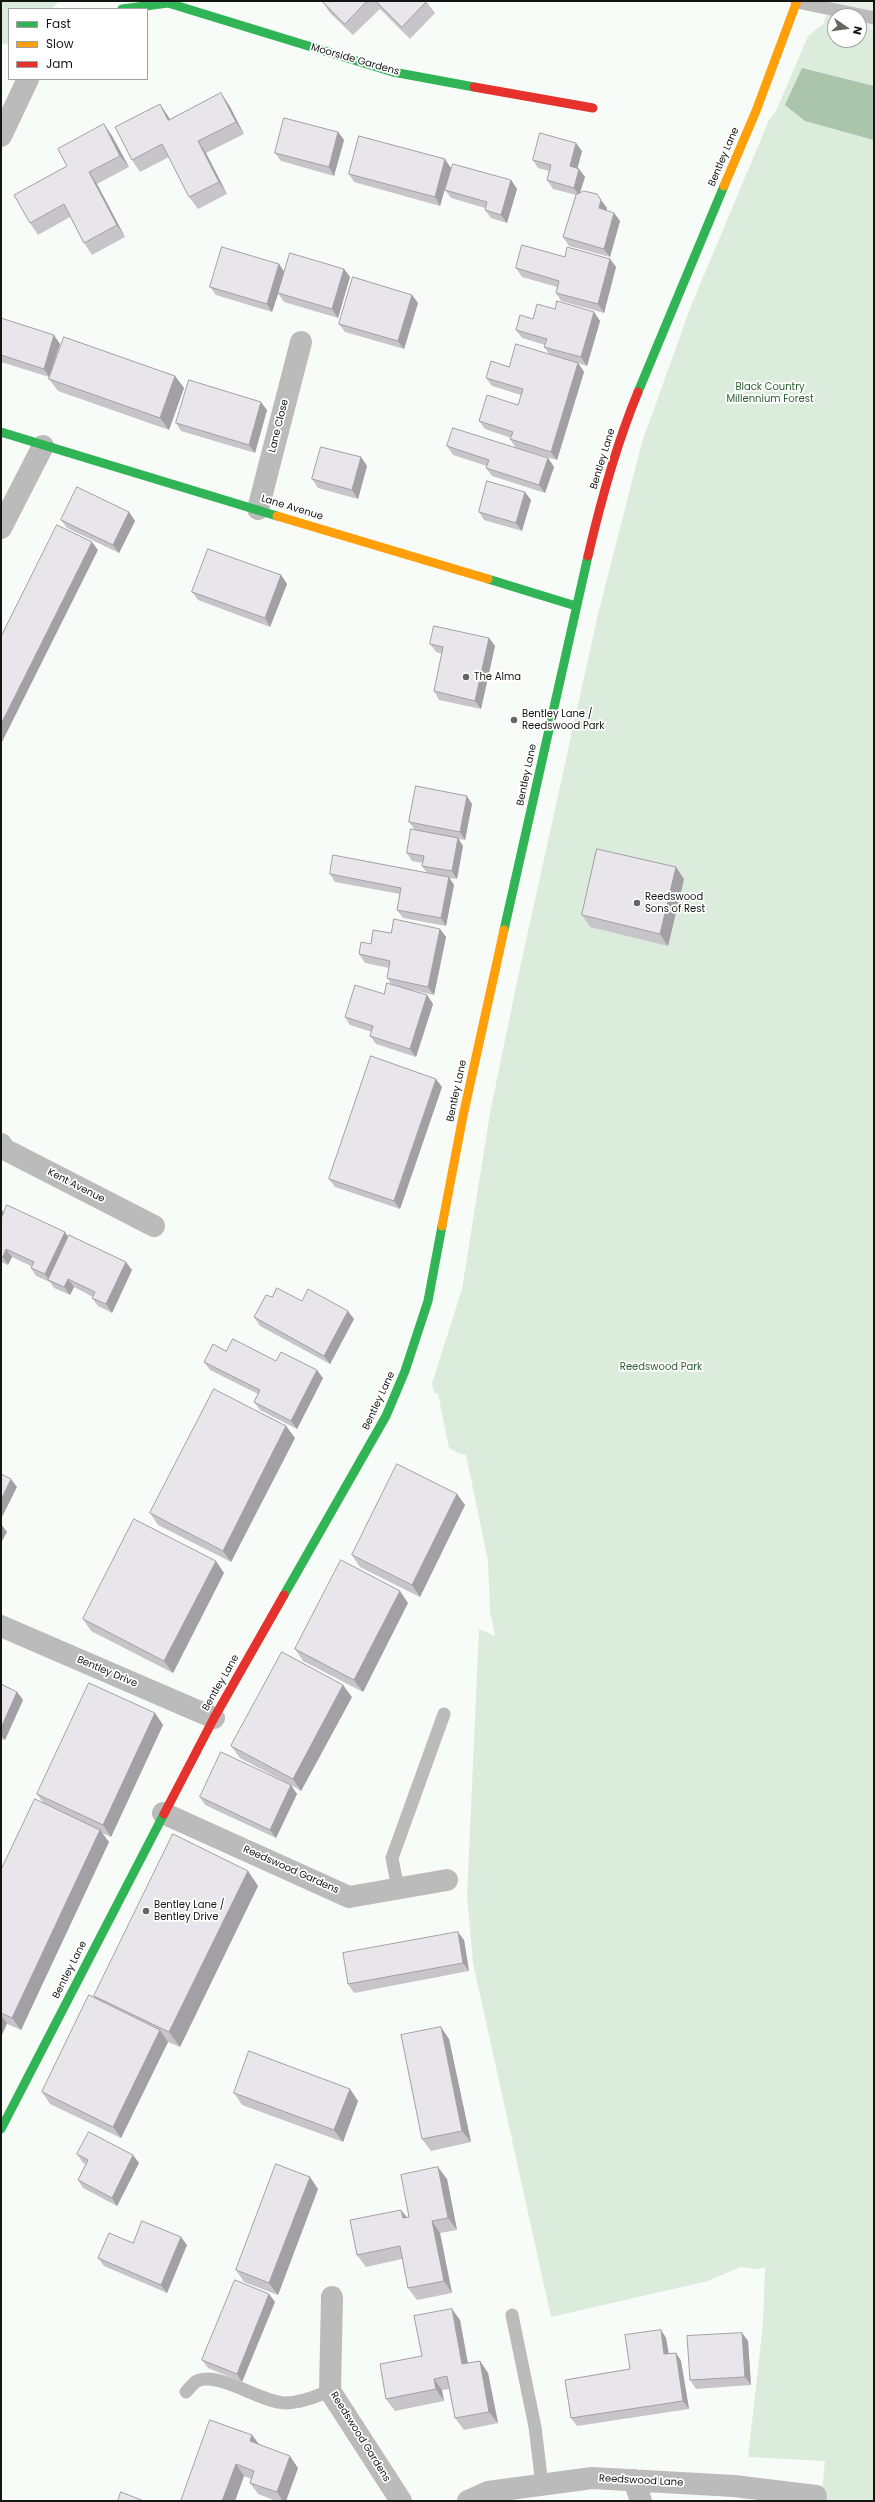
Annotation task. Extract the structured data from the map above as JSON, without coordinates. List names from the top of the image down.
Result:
{
  "streets": {
    "street": [
      "Moorside Gardens",
      "Bentley Lane",
      "Lane Close",
      "Lane Avenue",
      "Kent Avenue",
      "Bentley Drive",
      "Reedswood Gardens",
      "Reedswood Lane"
    ]
  },
  "crossings": [
    ["Bentley Lane", "Lane Avenue"],
    ["Bentley Lane", "Bentley Drive"],
    ["Bentley Lane", "Reedswood Gardens"],
    ["Lane Close", "Lane Avenue"]
  ],
  "parks": ["Black Country Millennium Forest", "Reedswood Park"],
  "places": [
    "The Alma",
    "Bentley Lane / Reedswood Park",
    "Reedswood Sons of Rest",
    "Bentley Lane / Bentley Drive"
  ],
  "legend": ["Fast", "Slow", "Jam"],
  "north": "right"
}
